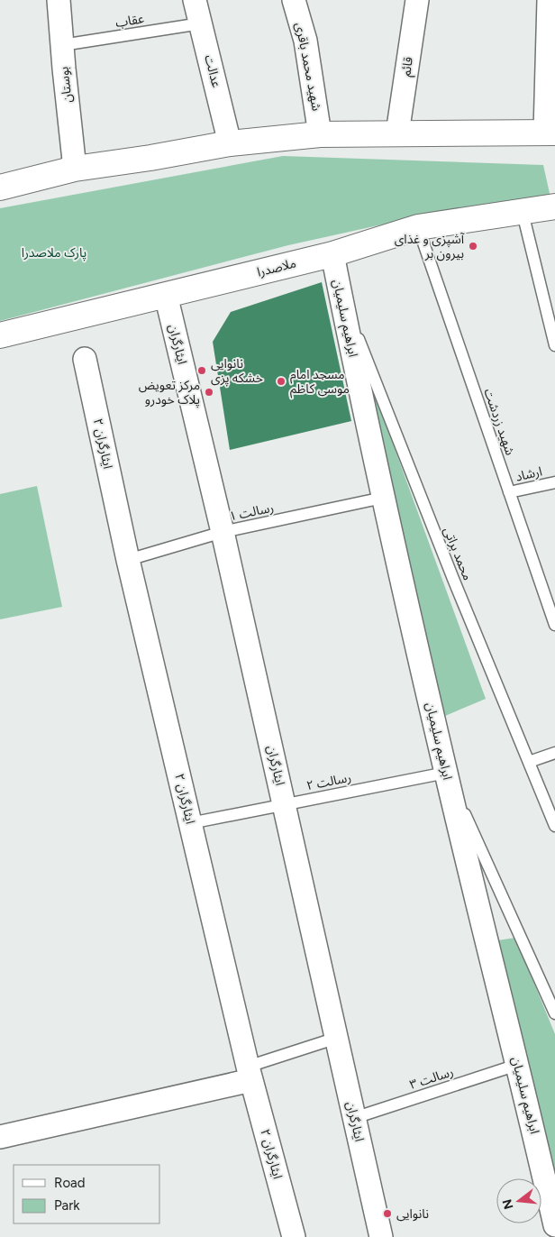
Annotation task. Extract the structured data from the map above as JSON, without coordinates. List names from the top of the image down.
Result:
{
  "streets": {
    "street": [
      "شهید محمد باقری",
      "قائم",
      "عدالت",
      "بوستان",
      "ملاصدرا",
      "ابراهیم سلیمیان",
      "ایثارگران",
      "ایثارگران ۲"
    ],
    "lane": [
      "عقاب",
      "شهید زردشت",
      "ارشاد",
      "رسالت ۱",
      "محمد براتی",
      "رسالت ۲",
      "رسالت ۳"
    ]
  },
  "crossings": [
    ["عقاب", "عدالت"],
    ["عقاب", "بوستان"],
    ["ملاصدرا", "ابراهیم سلیمیان"],
    ["ملاصدرا", "ایثارگران"],
    ["ملاصدرا", "شهید زردشت"],
    ["ابراهیم سلیمیان", "رسالت ۱"],
    ["ابراهیم سلیمیان", "محمد براتی"],
    ["ابراهیم سلیمیان", "رسالت ۲"],
    ["ابراهیم سلیمیان", "رسالت ۳"],
    ["ایثارگران", "رسالت ۱"],
    ["ایثارگران", "رسالت ۲"],
    ["ایثارگران", "رسالت ۳"],
    ["شهید زردشت", "ارشاد"],
    ["ایثارگران ۲", "رسالت ۱"],
    ["ایثارگران ۲", "رسالت ۲"]
  ],
  "parks": ["پارک ملاصدرا"],
  "places": [
    "آشپزی و غذای بیرون بر",
    "نانوایی خشکه پزی",
    "مسجد امام موسی کاظم",
    "مرکز تعویض پلاک خودرو",
    "نانوایی"
  ],
  "legend": ["Road", "Park"],
  "north": "left"
}
